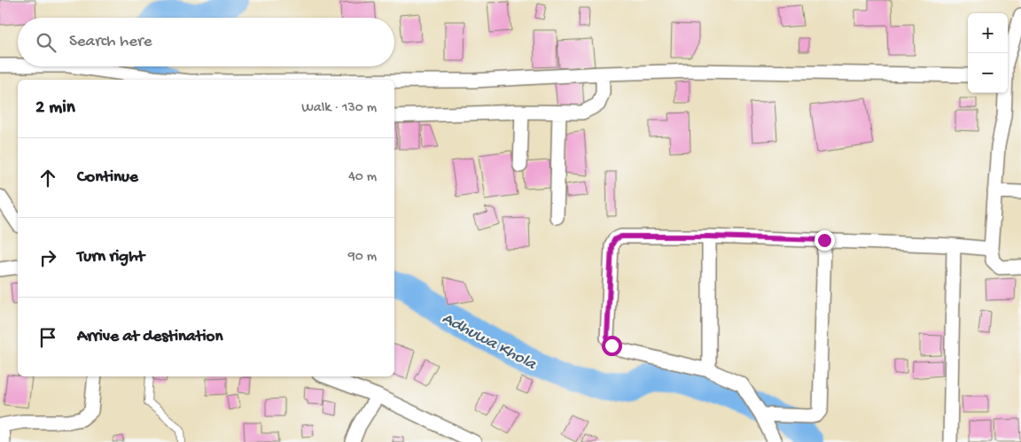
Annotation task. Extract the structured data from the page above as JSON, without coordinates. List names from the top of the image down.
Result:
{
  "water": ["Adhuwa Khola"],
  "page": {
    "map_buttons": ["+", "−"],
    "search": "Search here",
    "heading": ["2 min", "Walk · 130 m"],
    "list": [
      ["Continue", "40 m"],
      ["Turn right", "90 m"],
      "Arrive at destination"
    ]
  }
}
